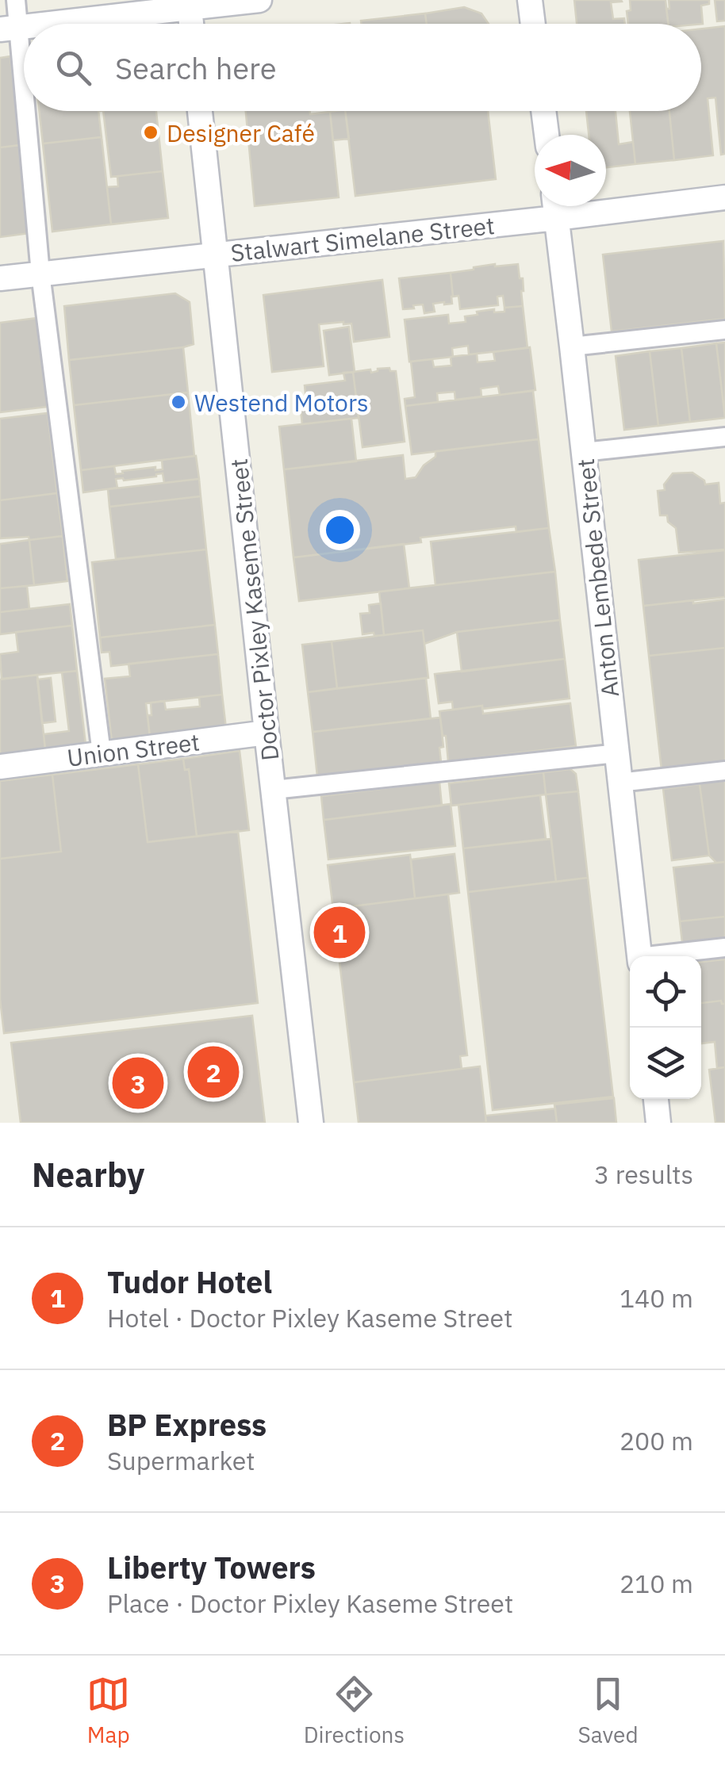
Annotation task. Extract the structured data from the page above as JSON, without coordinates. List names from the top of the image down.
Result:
{
  "streets": {
    "main road": [
      "Stalwart Simelane Street",
      "Anton Lembede Street",
      "Doctor Pixley Kaseme Street",
      "Union Street"
    ]
  },
  "crossings": [
    ["Stalwart Simelane Street", "Anton Lembede Street"],
    ["Stalwart Simelane Street", "Doctor Pixley Kaseme Street"],
    ["Doctor Pixley Kaseme Street", "Union Street"]
  ],
  "places": ["Designer Café", "Westend Motors"],
  "north": "left",
  "page": {
    "search": "Search here",
    "pins": ["1", "2", "3"],
    "heading": ["Nearby", "3 results"],
    "list": [
      {
        "mark": "1",
        "name": "Tudor Hotel",
        "note": "Hotel · Doctor Pixley Kaseme Street",
        "value": "140 m"
      },
      {
        "mark": "2",
        "name": "BP Express",
        "note": "Supermarket",
        "value": "200 m"
      },
      {
        "mark": "3",
        "name": "Liberty Towers",
        "note": "Place · Doctor Pixley Kaseme Street",
        "value": "210 m"
      }
    ],
    "nav": ["Map", "Directions", "Saved"]
  }
}
